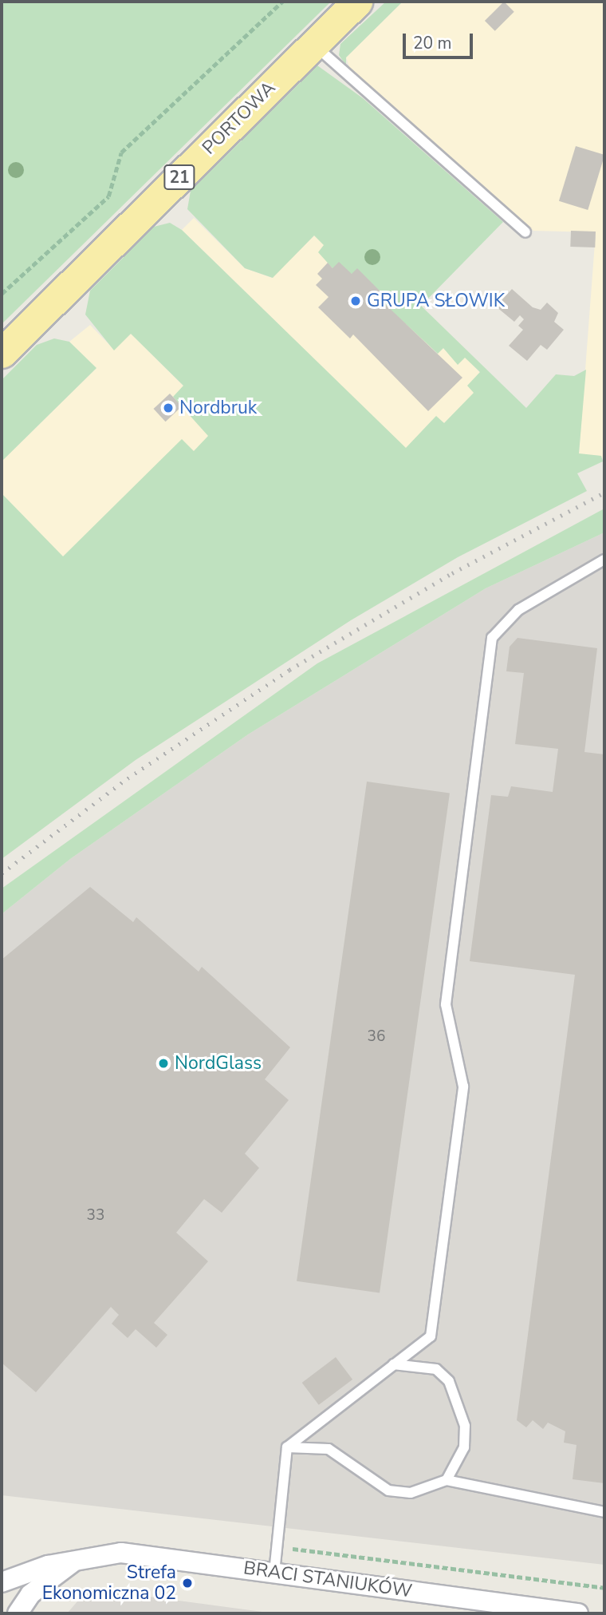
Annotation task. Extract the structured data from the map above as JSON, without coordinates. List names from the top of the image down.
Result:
{
  "streets": {
    "main road": ["PORTOWA", "21"],
    "street": ["BRACI STANIUKÓW"]
  },
  "places": [
    "GRUPA SŁOWIK",
    "Nordbruk",
    "NordGlass",
    "Strefa Ekonomiczna 02"
  ],
  "house_numbers": ["36", "33"],
  "scale_bar": "20 m"
}
